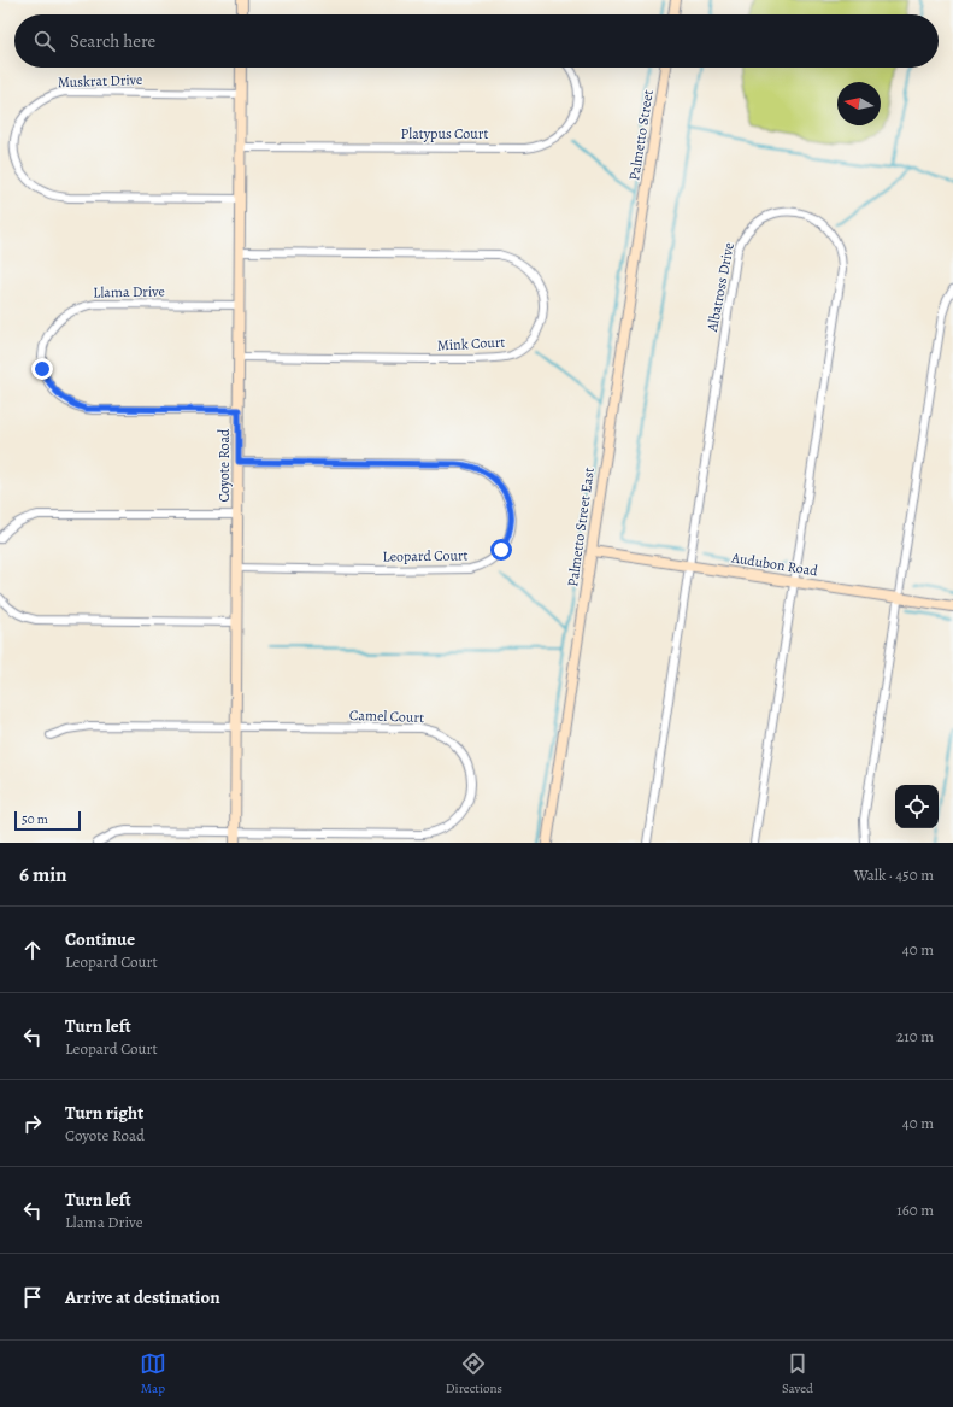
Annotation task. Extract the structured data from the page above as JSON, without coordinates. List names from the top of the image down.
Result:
{
  "streets": {
    "street": [
      "Muskrat Drive",
      "Platypus Court",
      "Palmetto Street",
      "Albatross Drive",
      "Llama Drive",
      "Mink Court",
      "Coyote Road",
      "Palmetto Street East",
      "Leopard Court",
      "Audubon Road",
      "Camel Court"
    ]
  },
  "crossings": [
    ["Muskrat Drive", "Coyote Road"],
    ["Platypus Court", "Coyote Road"],
    ["Palmetto Street", "Palmetto Street East"],
    ["Albatross Drive", "Audubon Road"],
    ["Llama Drive", "Coyote Road"],
    ["Mink Court", "Coyote Road"],
    ["Coyote Road", "Leopard Court"],
    ["Coyote Road", "Camel Court"],
    ["Palmetto Street East", "Audubon Road"]
  ],
  "scale_bar": "50 m",
  "north": "left",
  "page": {
    "search": "Search here",
    "scale": "50 m",
    "heading": ["6 min", "Walk · 450 m"],
    "list": [
      ["Continue", "Leopard Court", "40 m"],
      ["Turn left", "Leopard Court", "210 m"],
      ["Turn right", "Coyote Road", "40 m"],
      ["Turn left", "Llama Drive", "160 m"],
      "Arrive at destination"
    ],
    "nav": ["Map", "Directions", "Saved"]
  }
}
